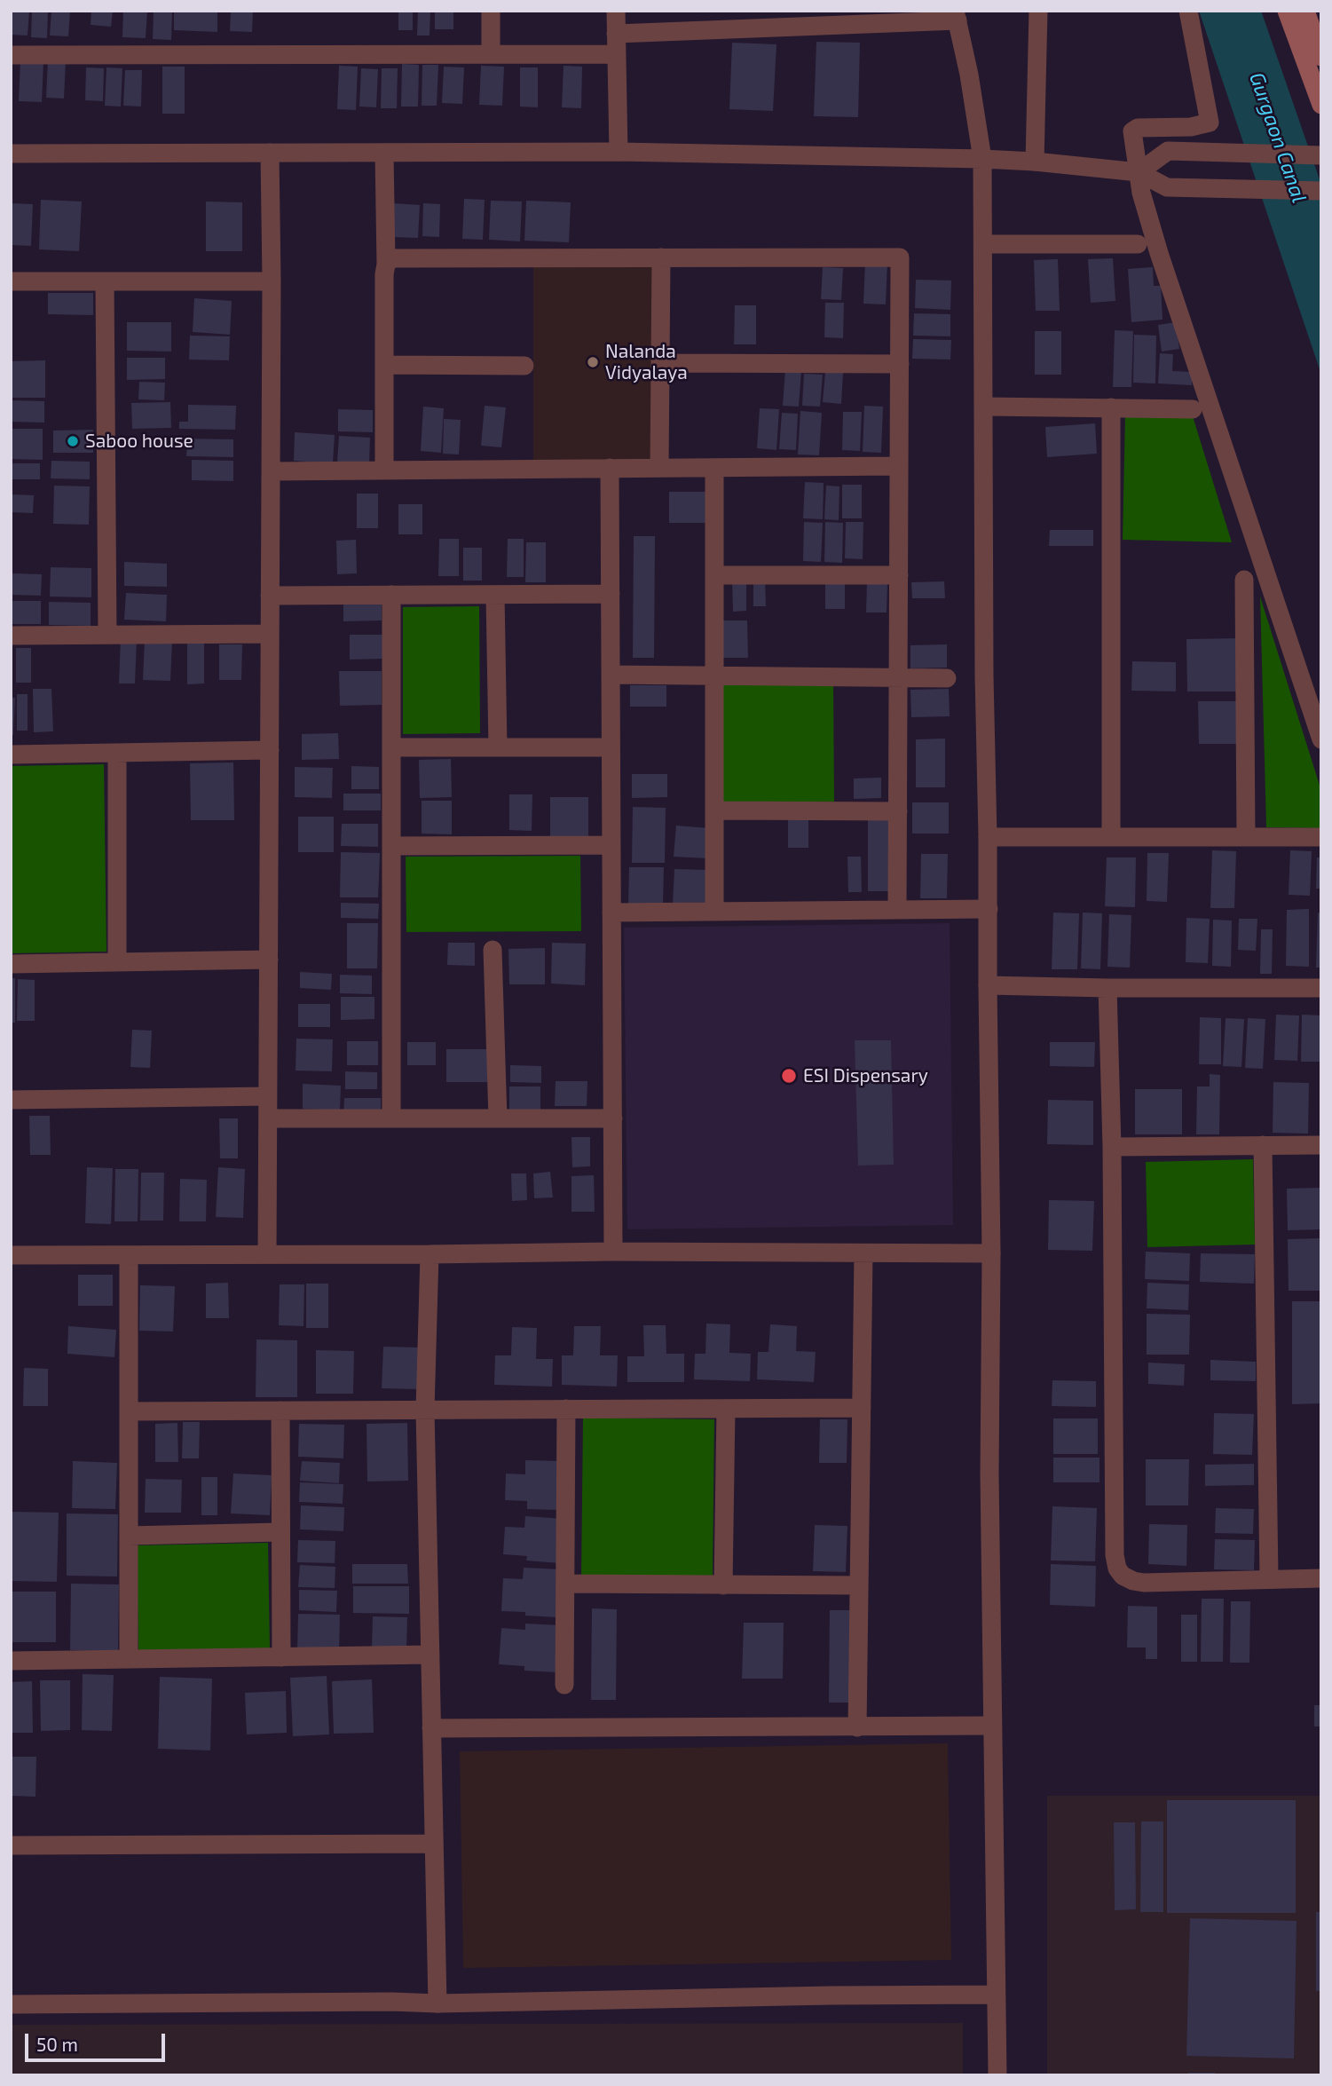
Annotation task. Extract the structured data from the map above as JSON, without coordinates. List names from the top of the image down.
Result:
{
  "water": ["Gurgaon Canal"],
  "places": ["Nalanda Vidyalaya", "Saboo house", "ESI Dispensary"],
  "scale_bar": "50 m"
}
